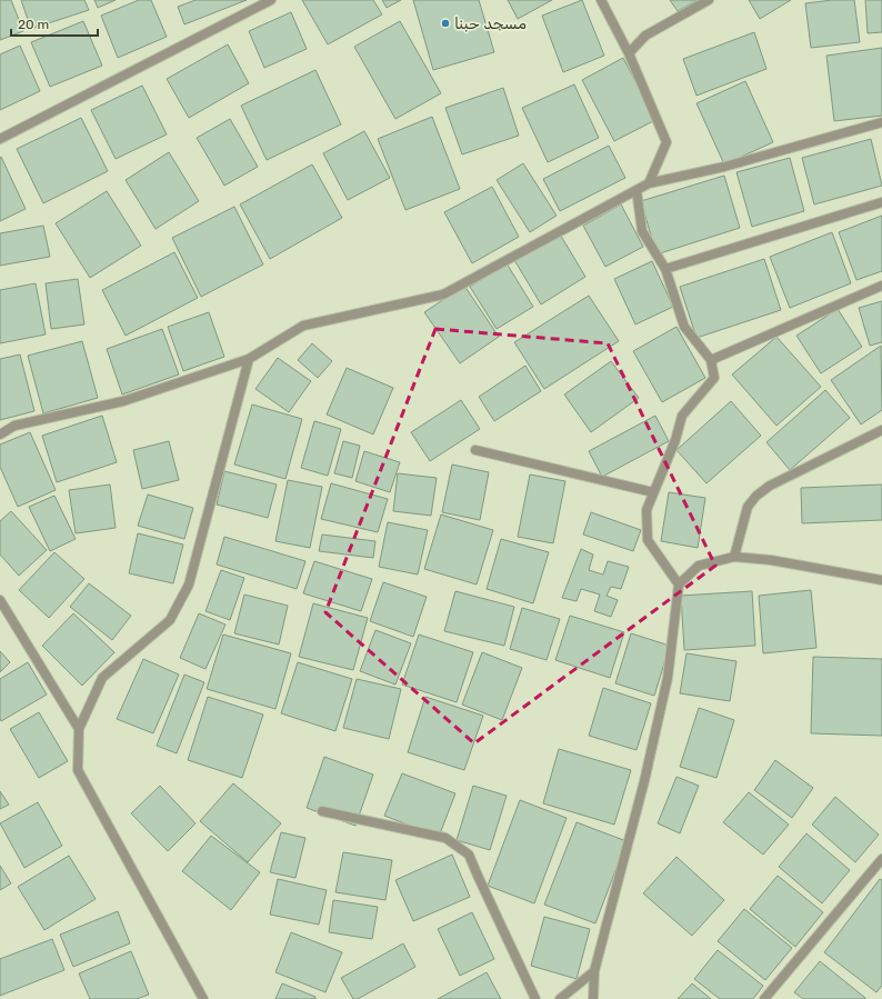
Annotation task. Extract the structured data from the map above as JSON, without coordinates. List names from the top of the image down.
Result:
{
  "places": ["مسجد حبنا"],
  "scale_bar": "20 m"
}
